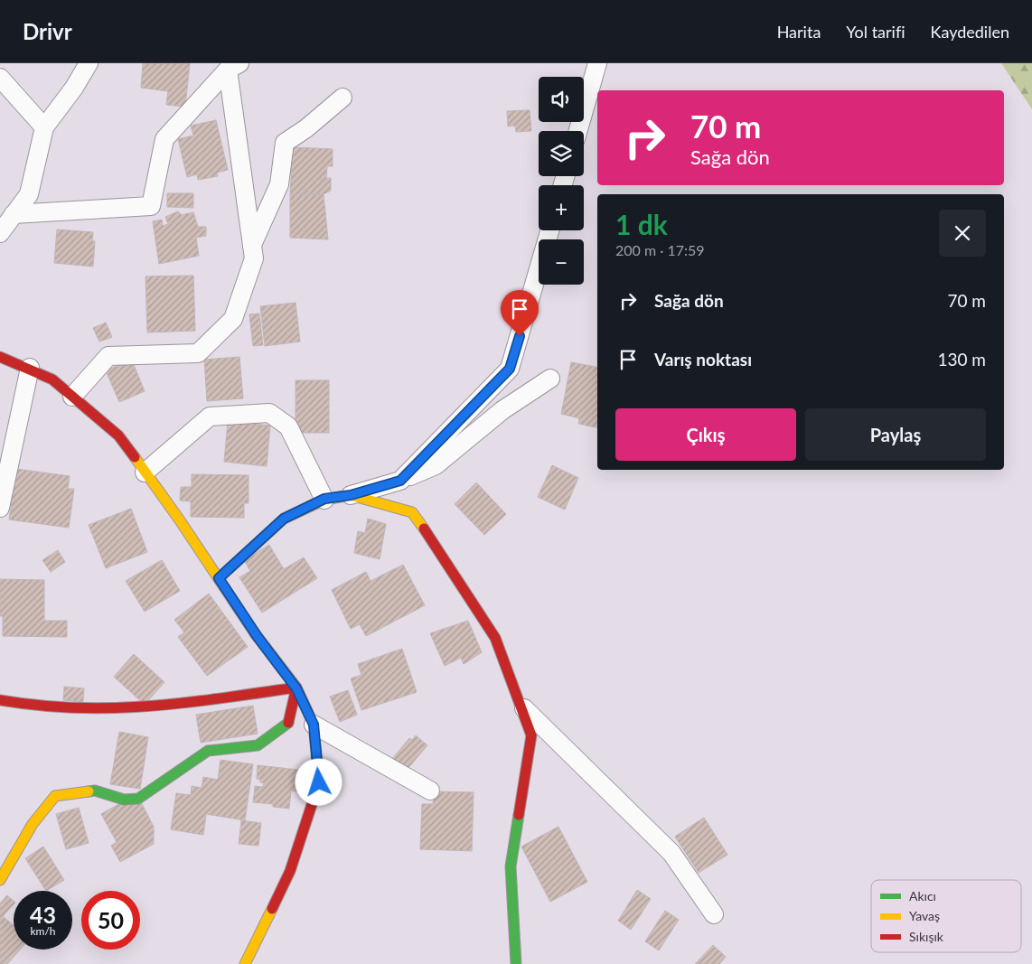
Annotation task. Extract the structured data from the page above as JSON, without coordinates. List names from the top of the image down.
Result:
{
  "legend": ["Akıcı", "Yavaş", "Sıkışık"],
  "page": {
    "header": "Drivr",
    "nav": ["Harita", "Yol tarifi", "Kaydedilen"],
    "map_buttons": ["+", "−"],
    "turn": ["70 m", "Sağa dön"],
    "heading": ["1 dk", "200 m · 17:59"],
    "list": [
      {
        "name": "Sağa dön",
        "value": "70 m"
      },
      {
        "name": "Varış noktası",
        "value": "130 m"
      }
    ],
    "buttons": ["Çıkış", "Paylaş"],
    "speed": "43 km/h",
    "limit": "50"
  }
}
